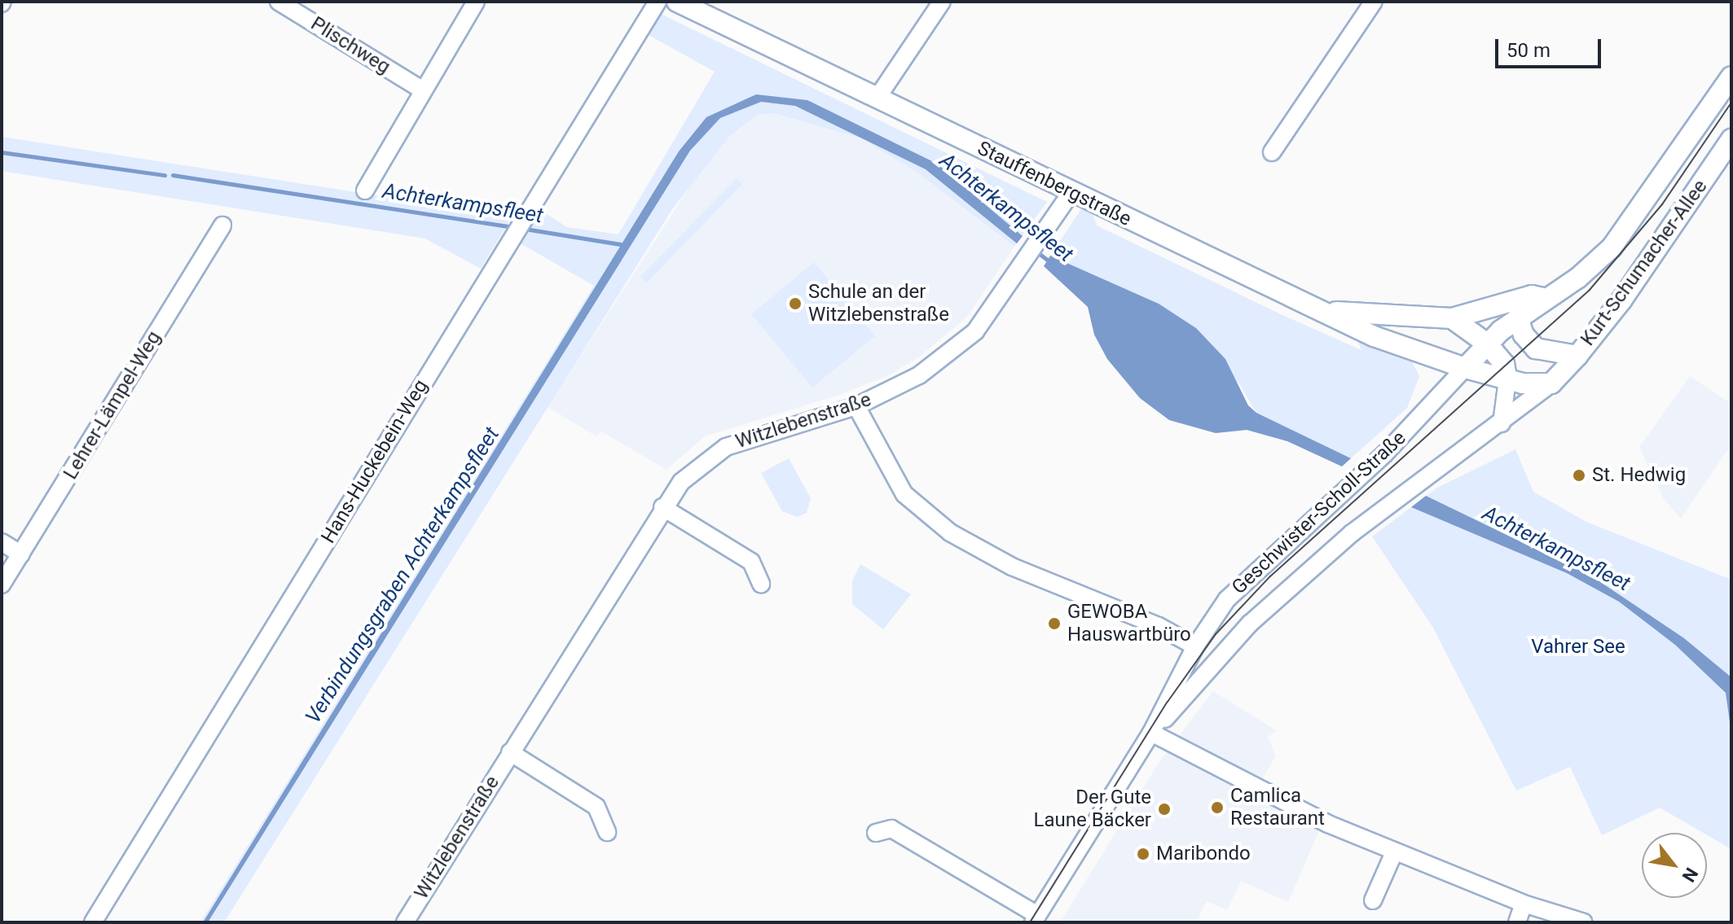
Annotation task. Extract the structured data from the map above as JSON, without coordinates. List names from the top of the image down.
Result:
{
  "streets": {
    "street": [
      "Plischweg",
      "Stauffenbergstraße",
      "Kurt-Schumacher-Allee",
      "Lehrer-Lämpel-Weg",
      "Witzlebenstraße",
      "Hans-Huckebein-Weg",
      "Geschwister-Scholl-Straße"
    ]
  },
  "crossings": [
    ["Stauffenbergstraße", "Kurt-Schumacher-Allee"],
    ["Stauffenbergstraße", "Witzlebenstraße"],
    ["Stauffenbergstraße", "Geschwister-Scholl-Straße"],
    ["Kurt-Schumacher-Allee", "Geschwister-Scholl-Straße"]
  ],
  "water": ["Achterkampsfleet", "Verbindungsgraben Achterkampsfleet"],
  "parks": ["Vahrer See"],
  "places": [
    "Schule an der Witzlebenstraße",
    "St. Hedwig",
    "GEWOBA Hauswartbüro",
    "Camlica Restaurant",
    "Der Gute Laune Bäcker",
    "Maribondo"
  ],
  "scale_bar": "50 m",
  "north": "bottom right"
}
